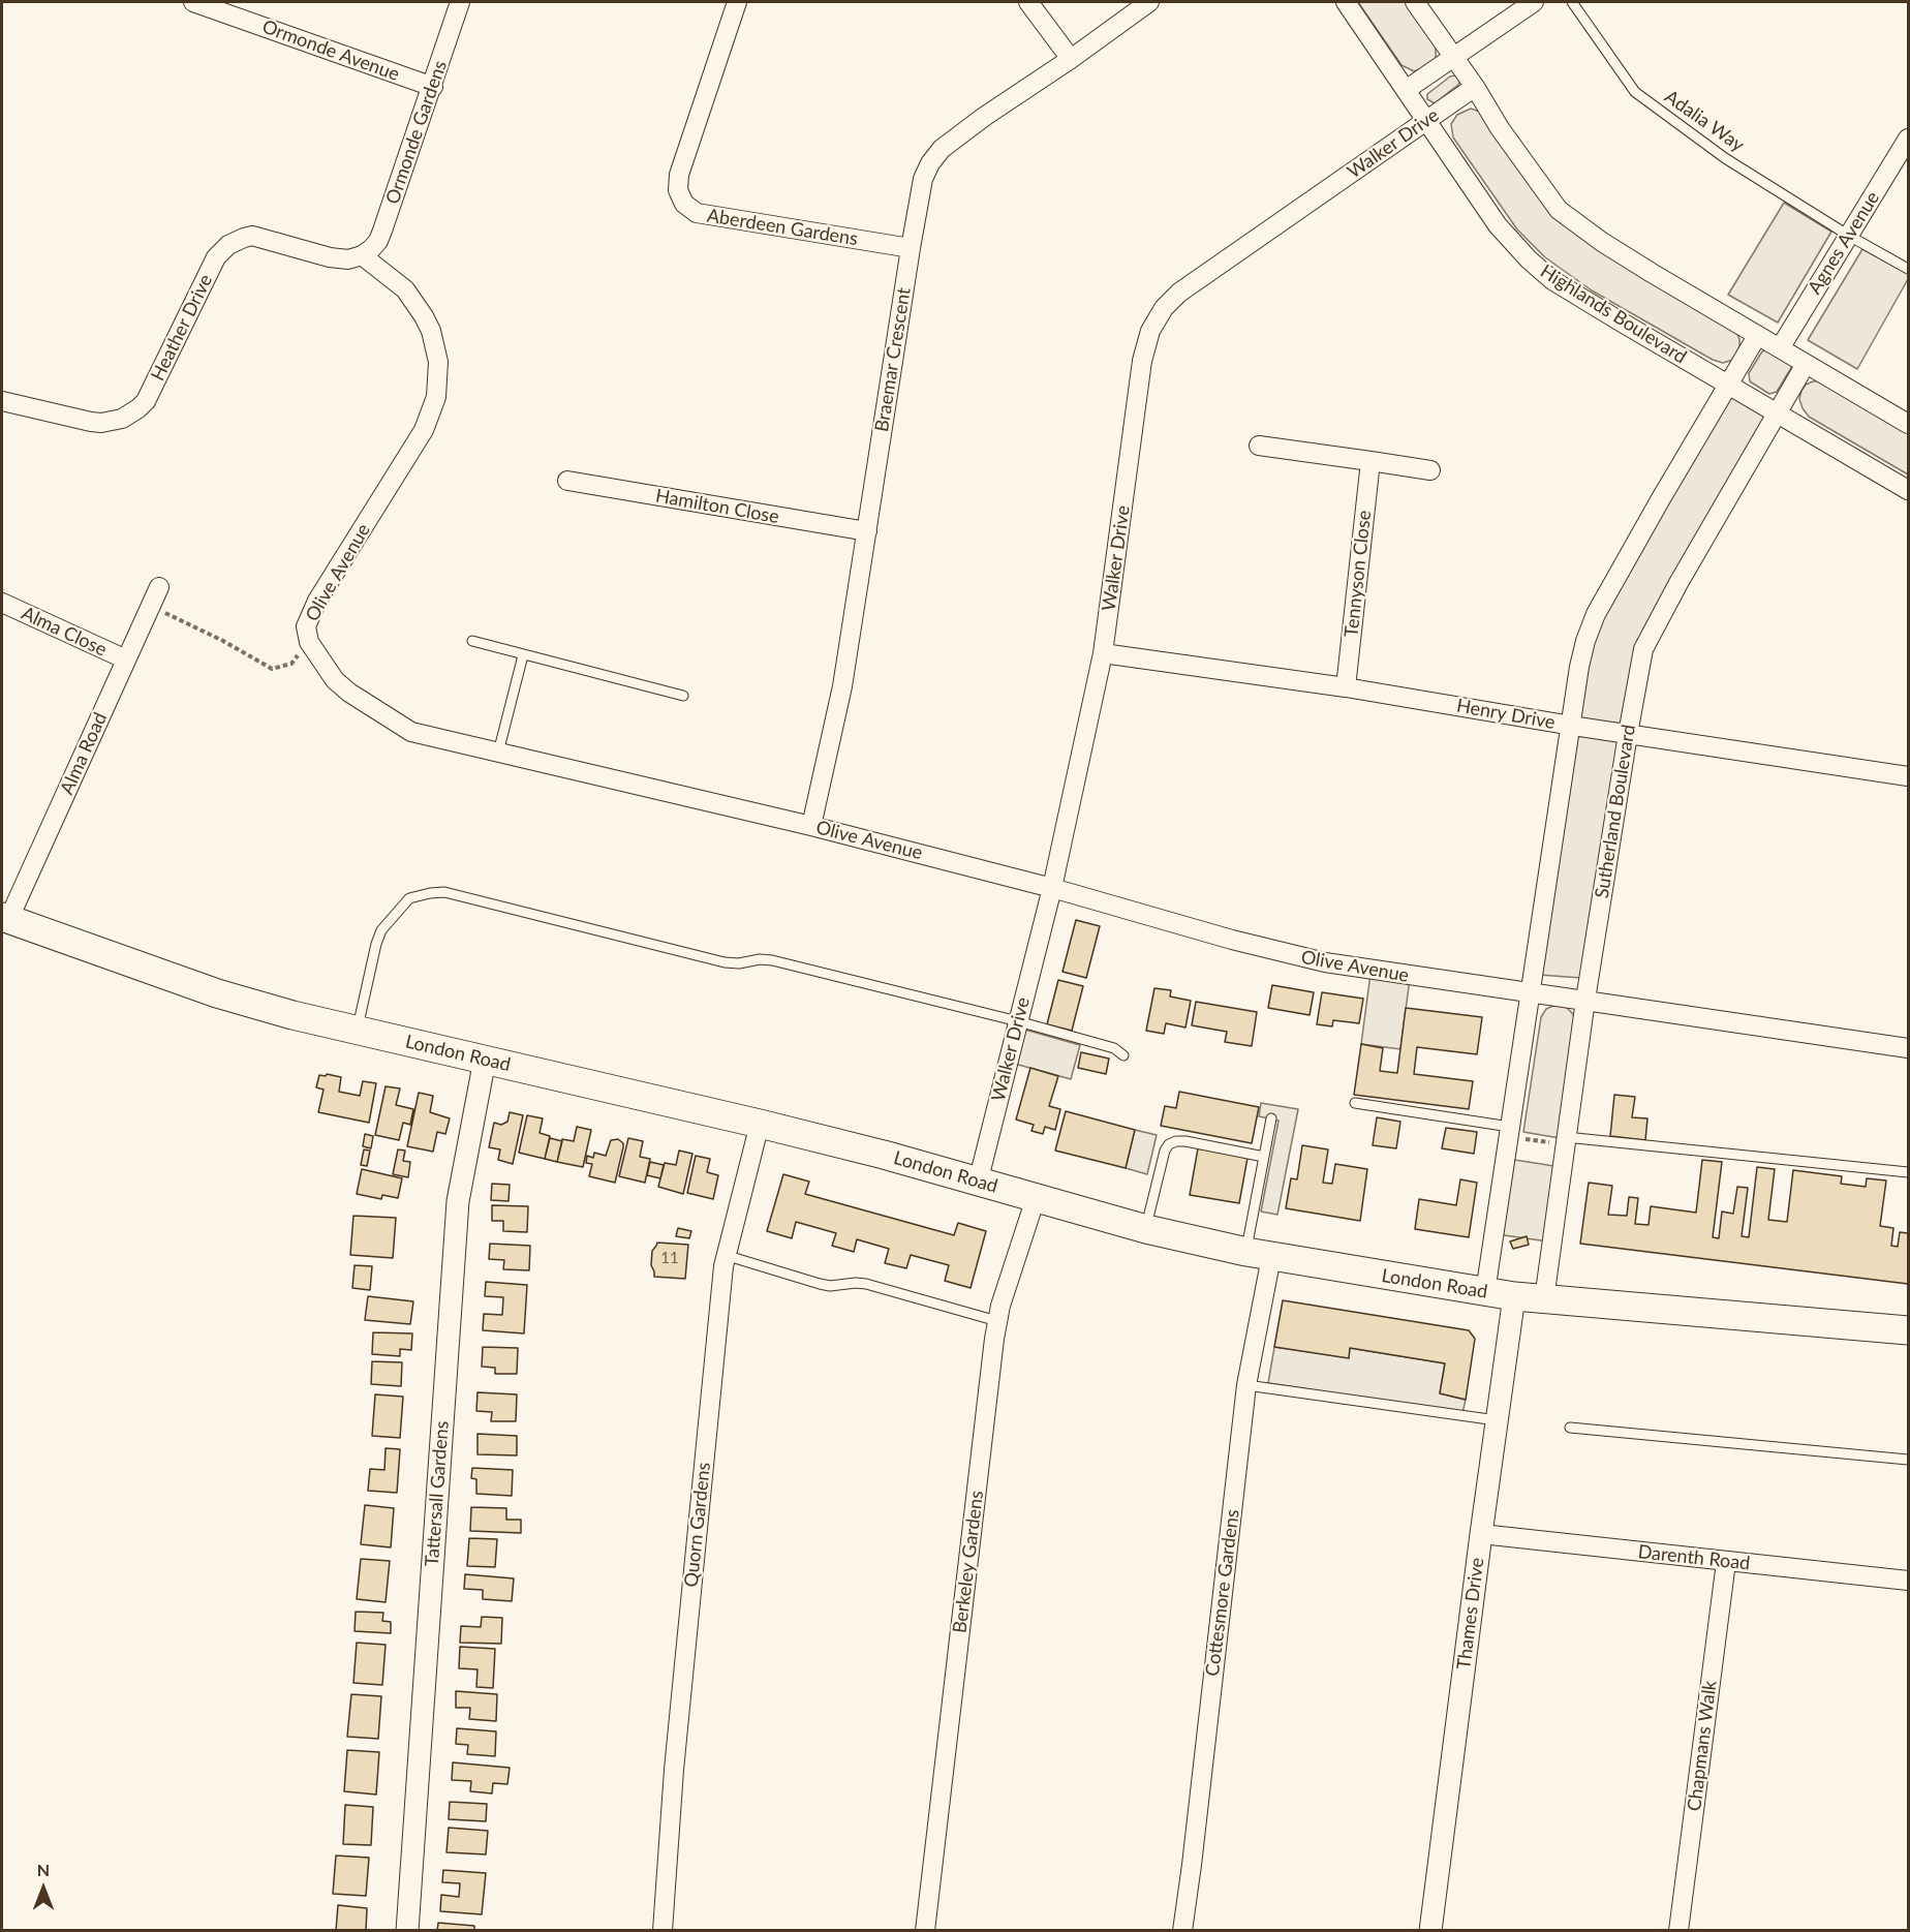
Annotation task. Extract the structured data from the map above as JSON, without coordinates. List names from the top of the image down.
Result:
{
  "streets": {
    "main road": ["London Road"],
    "street": [
      "Ormonde Avenue",
      "Ormonde Gardens",
      "Walker Drive",
      "Aberdeen Gardens",
      "Agnes Avenue",
      "Highlands Boulevard",
      "Heather Drive",
      "Braemar Crescent",
      "Hamilton Close",
      "Olive Avenue",
      "Tennyson Close",
      "Alma Close",
      "Henry Drive",
      "Alma Road",
      "Sutherland Boulevard",
      "Tattersall Gardens",
      "Quorn Gardens",
      "Darenth Road",
      "Berkeley Gardens",
      "Cottesmore Gardens",
      "Thames Drive",
      "Chapmans Walk"
    ],
    "lane": ["Adalia Way"]
  },
  "crossings": [
    ["Ormonde Avenue", "Ormonde Gardens"],
    ["Adalia Way", "Agnes Avenue"],
    ["Ormonde Gardens", "Heather Drive"],
    ["Ormonde Gardens", "Olive Avenue"],
    ["Walker Drive", "Highlands Boulevard"],
    ["Walker Drive", "Olive Avenue"],
    ["Walker Drive", "Henry Drive"],
    ["Walker Drive", "London Road"],
    ["Aberdeen Gardens", "Braemar Crescent"],
    ["Highlands Boulevard", "Sutherland Boulevard"],
    ["Heather Drive", "Olive Avenue"],
    ["Braemar Crescent", "Hamilton Close"],
    ["Braemar Crescent", "Olive Avenue"],
    ["Olive Avenue", "Sutherland Boulevard"],
    ["Tennyson Close", "Henry Drive"],
    ["Alma Close", "Alma Road"],
    ["Henry Drive", "Sutherland Boulevard"],
    ["Alma Road", "London Road"],
    ["Sutherland Boulevard", "London Road"],
    ["London Road", "Tattersall Gardens"],
    ["London Road", "Quorn Gardens"],
    ["London Road", "Berkeley Gardens"],
    ["London Road", "Cottesmore Gardens"],
    ["London Road", "Thames Drive"],
    ["Darenth Road", "Thames Drive"],
    ["Darenth Road", "Chapmans Walk"]
  ],
  "house_numbers": ["11"],
  "north": "top"
}
